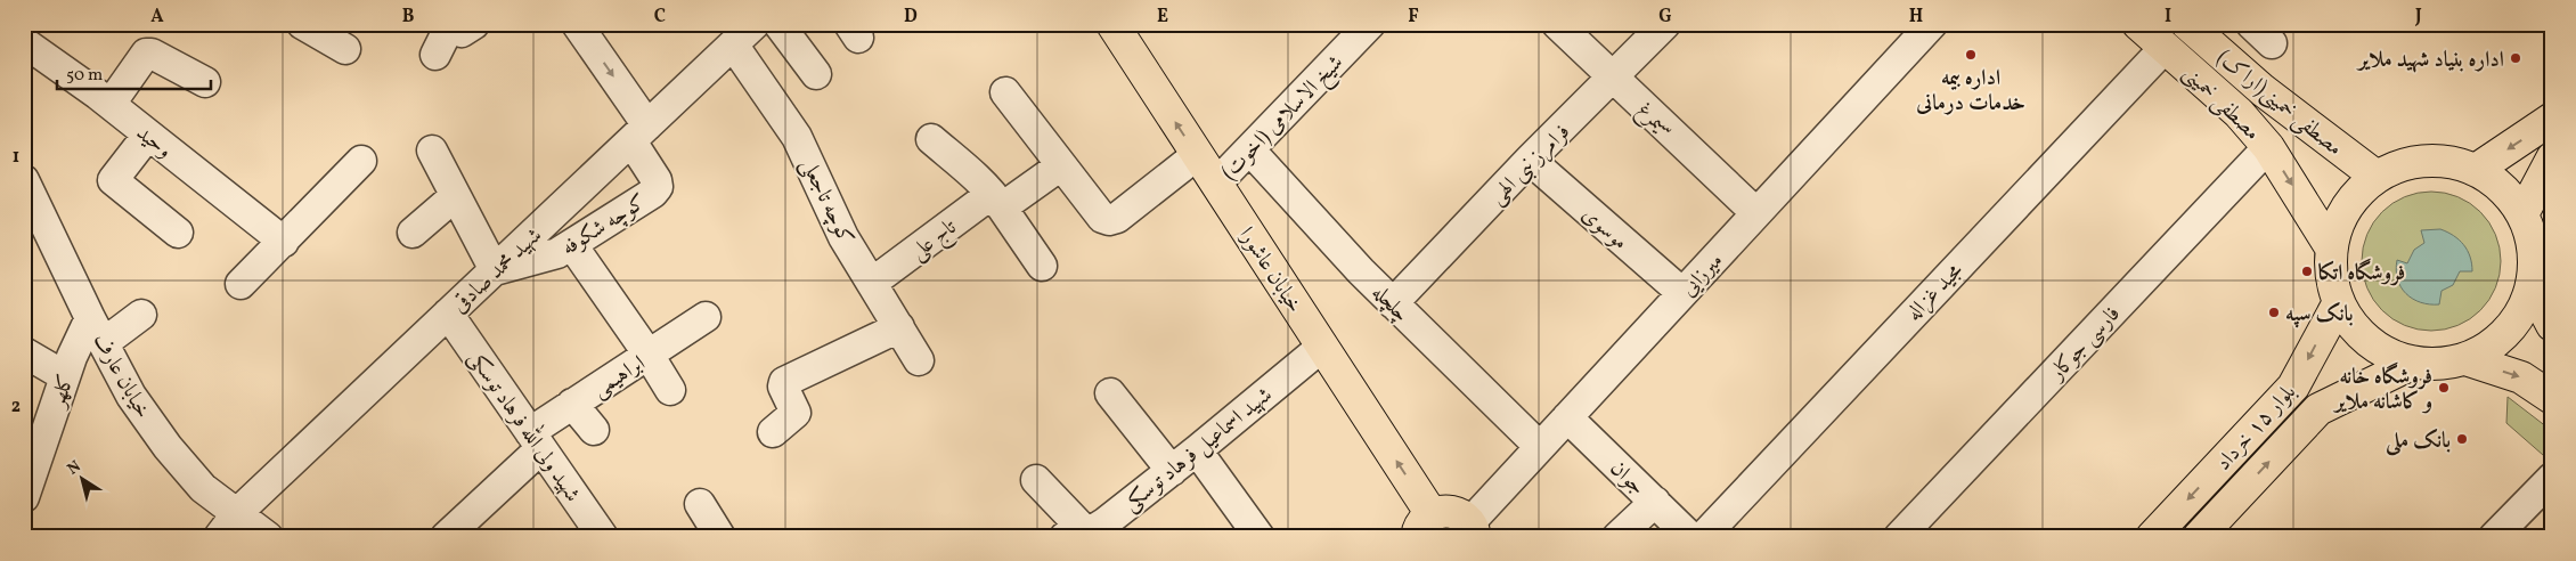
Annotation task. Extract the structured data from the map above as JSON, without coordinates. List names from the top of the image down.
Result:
{
  "streets": {
    "main road": [
      "مصطفی خمینی",
      "مصطفی خمینی(اراک)",
      "خیابان عاشورا",
      "بلوار ۱۵ خرداد"
    ],
    "street": [
      "شیخ الاسلامی (اخوت)",
      "سیمرغ",
      "وحید",
      "فرامرز نبی الهی",
      "کوچه تاجعلی",
      "کوچه شکوفه",
      "موسوی",
      "تاج علی",
      "شهید محمد صادقی",
      "میرزایی",
      "مجید غزاله",
      "چلچله",
      "فارسی جوکار",
      "خیابان عارف",
      "ابراهیمی",
      "کلهر",
      "شهید ولی الله فرهاد توسکی",
      "شهید اسماعیل فرهاد توسکی",
      "جوان"
    ]
  },
  "crossings": [
    ["مصطفی خمینی", "مجید غزاله"],
    ["مصطفی خمینی", "فارسی جوکار"],
    ["شیخ الاسلامی (اخوت)", "خیابان عاشورا"],
    ["شیخ الاسلامی (اخوت)", "چلچله"],
    ["سیمرغ", "فرامرز نبی الهی"],
    ["سیمرغ", "میرزایی"],
    ["فرامرز نبی الهی", "موسوی"],
    ["فرامرز نبی الهی", "چلچله"],
    ["کوچه تاجعلی", "تاج علی"],
    ["کوچه تاجعلی", "شهید محمد صادقی"],
    ["کوچه شکوفه", "شهید محمد صادقی"],
    ["موسوی", "میرزایی"],
    ["شهید محمد صادقی", "خیابان عارف"],
    ["شهید محمد صادقی", "شهید ولی الله فرهاد توسکی"],
    ["خیابان عاشورا", "شهید اسماعیل فرهاد توسکی"],
    ["میرزایی", "چلچله"],
    ["میرزایی", "جوان"],
    ["خیابان عارف", "کلهر"],
    ["ابراهیمی", "شهید ولی الله فرهاد توسکی"]
  ],
  "one_way": ["مصطفی خمینی", "خیابان عاشورا"],
  "places": [
    "اداره بیمه خدمات درمانی",
    "اداره بنیاد شهید ملایر",
    "فروشگاه اتکا",
    "بانک سپه",
    "فروشگاه خانه و کاشانه ملایر",
    "بانک ملی"
  ],
  "scale_bar": "50 m",
  "north": "top left",
  "grid": {
    "columns": [
      "A",
      "B",
      "C",
      "D",
      "E",
      "F",
      "G",
      "H",
      "I",
      "J"
    ],
    "rows": ["1", "2"]
  }
}
